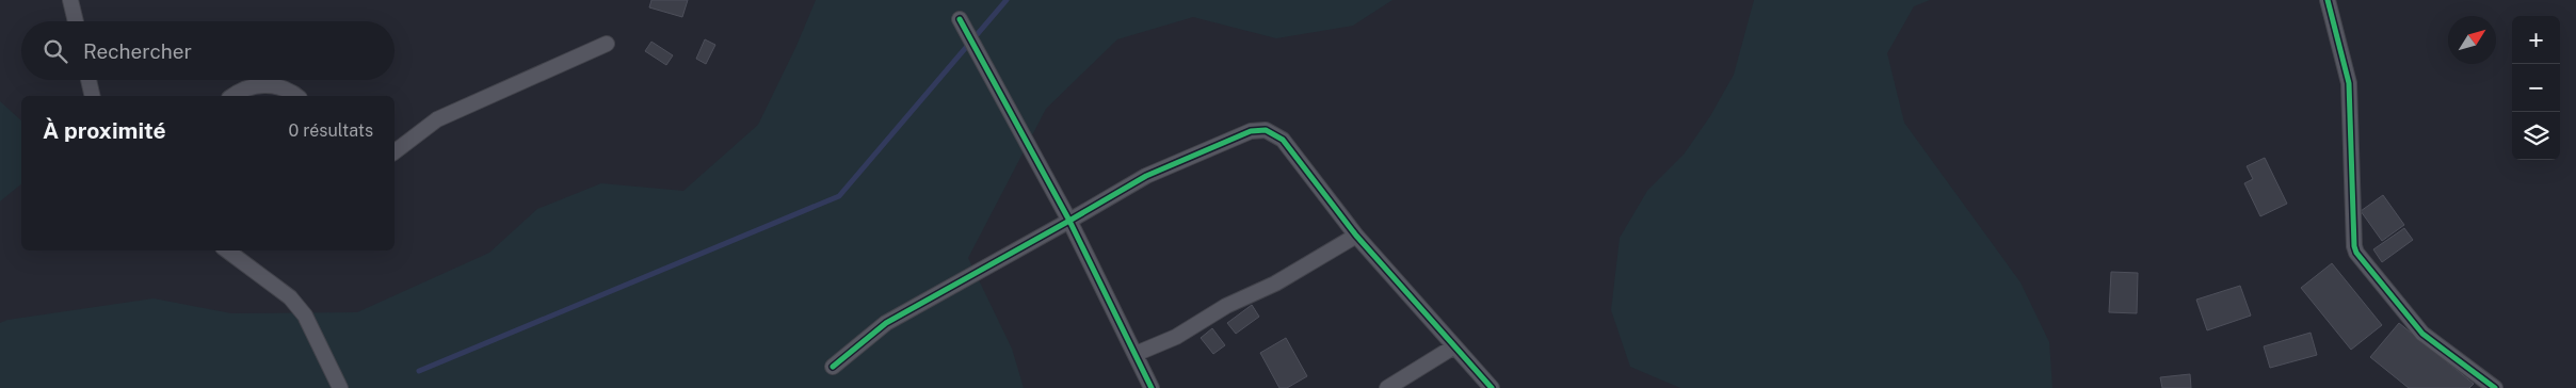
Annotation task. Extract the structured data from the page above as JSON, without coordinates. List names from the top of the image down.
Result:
{
  "north": "top right",
  "page": {
    "map_buttons": ["+", "−"],
    "search": "Rechercher",
    "heading": ["À proximité", "0 résultats"]
  }
}
